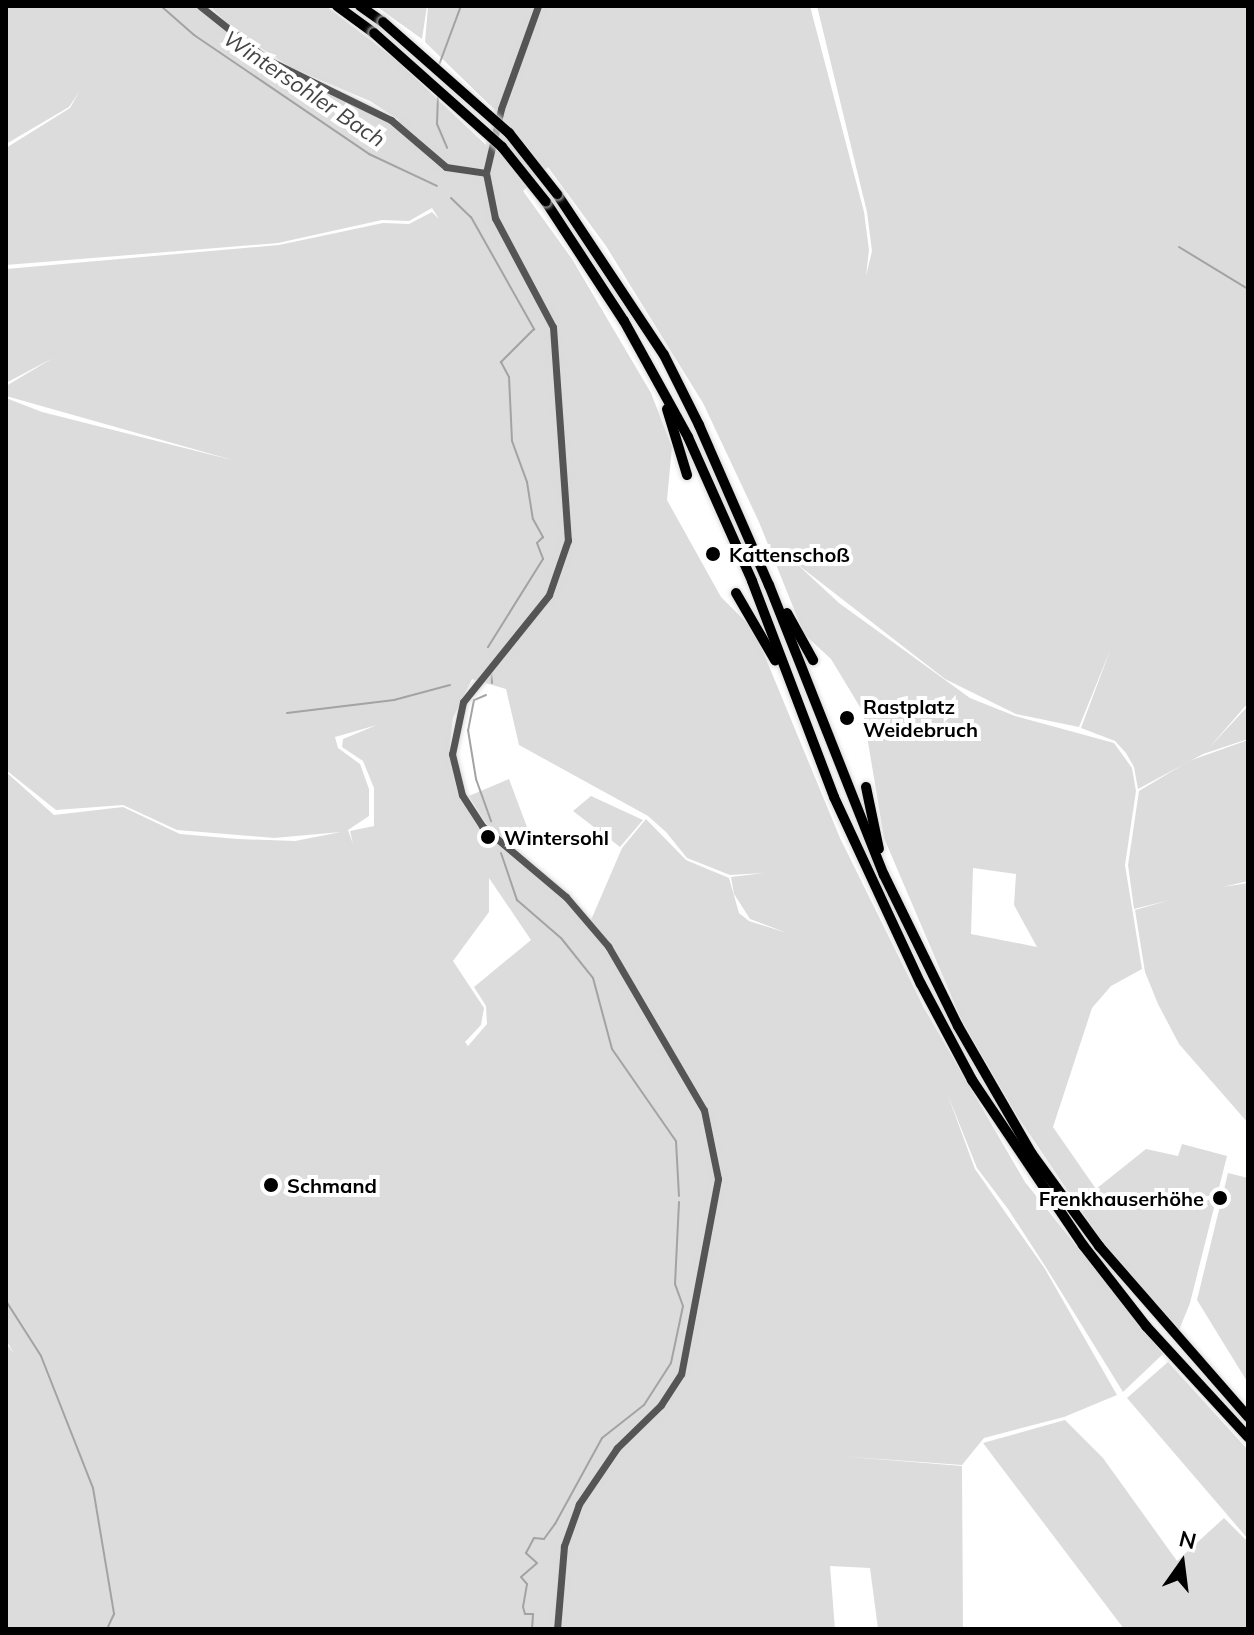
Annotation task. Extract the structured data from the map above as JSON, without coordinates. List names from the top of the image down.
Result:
{
  "water": ["Wintersohler Bach"],
  "places": [
    "Kattenschoß",
    "Rastplatz Weidebruch",
    "Wintersohl",
    "Schmand",
    "Frenkhauserhöhe"
  ],
  "north": "top"
}
